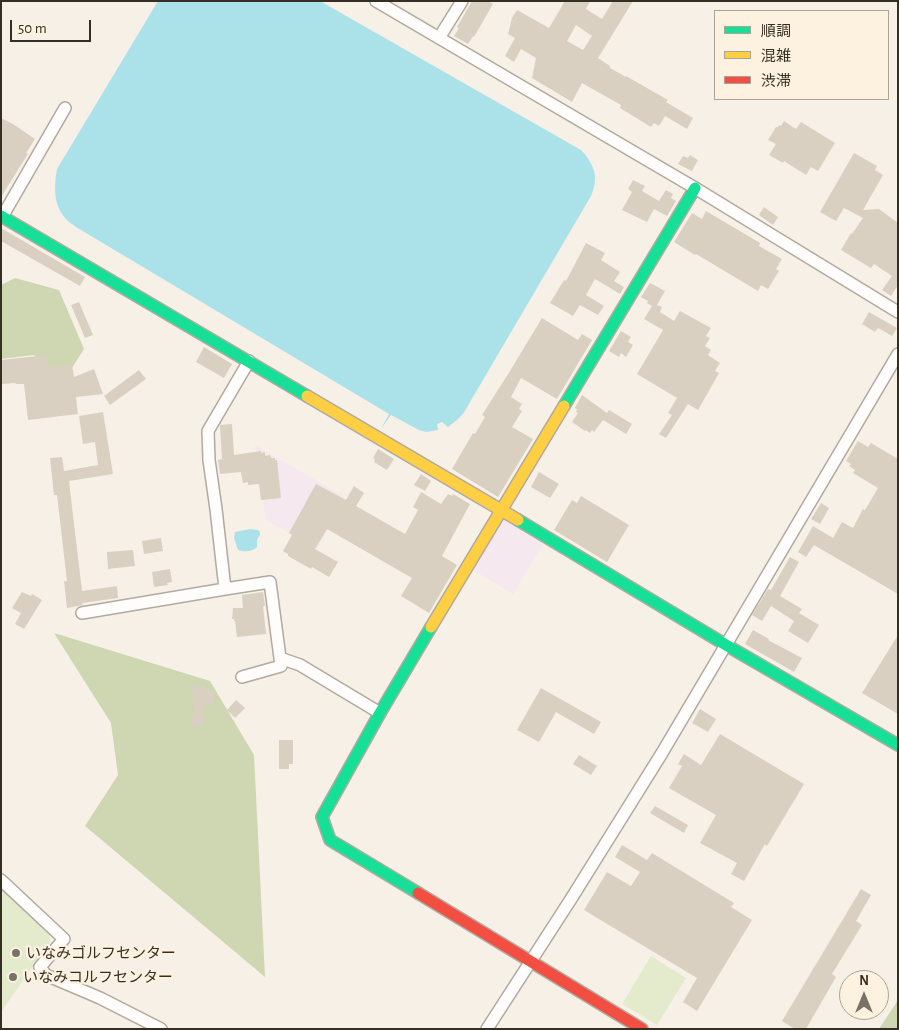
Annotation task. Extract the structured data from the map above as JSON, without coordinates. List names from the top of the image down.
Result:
{
  "places": ["いなみゴルフセンター", "いなみコルフセンター"],
  "legend": ["順調", "混雑", "渋滞"],
  "scale_bar": "50 m",
  "north": "top"
}
